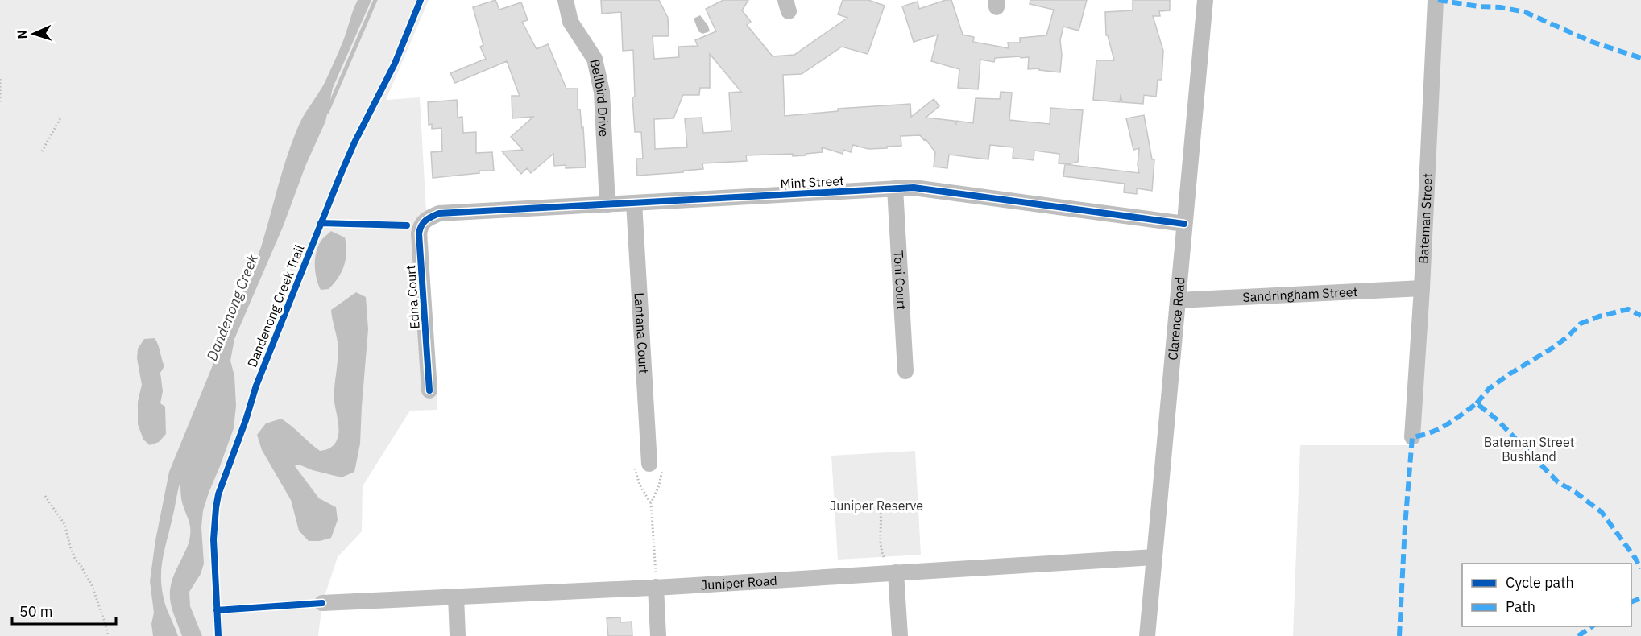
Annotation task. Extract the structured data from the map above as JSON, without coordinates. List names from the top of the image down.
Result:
{
  "streets": {
    "street": [
      "Bellbird Drive",
      "Mint Street",
      "Bateman Street",
      "Toni Court",
      "Sandringham Street",
      "Edna Court",
      "Clarence Road",
      "Lantana Court",
      "Juniper Road"
    ],
    "cycle path": ["Dandenong Creek Trail"]
  },
  "crossings": [
    ["Bellbird Drive", "Mint Street"],
    ["Mint Street", "Toni Court"],
    ["Mint Street", "Edna Court"],
    ["Mint Street", "Clarence Road"],
    ["Mint Street", "Lantana Court"],
    ["Bateman Street", "Sandringham Street"],
    ["Sandringham Street", "Clarence Road"],
    ["Clarence Road", "Juniper Road"]
  ],
  "water": ["Dandenong Creek"],
  "parks": ["Bateman Street Bushland", "Juniper Reserve"],
  "legend": ["Cycle path", "Path"],
  "scale_bar": "50 m",
  "north": "left"
}
